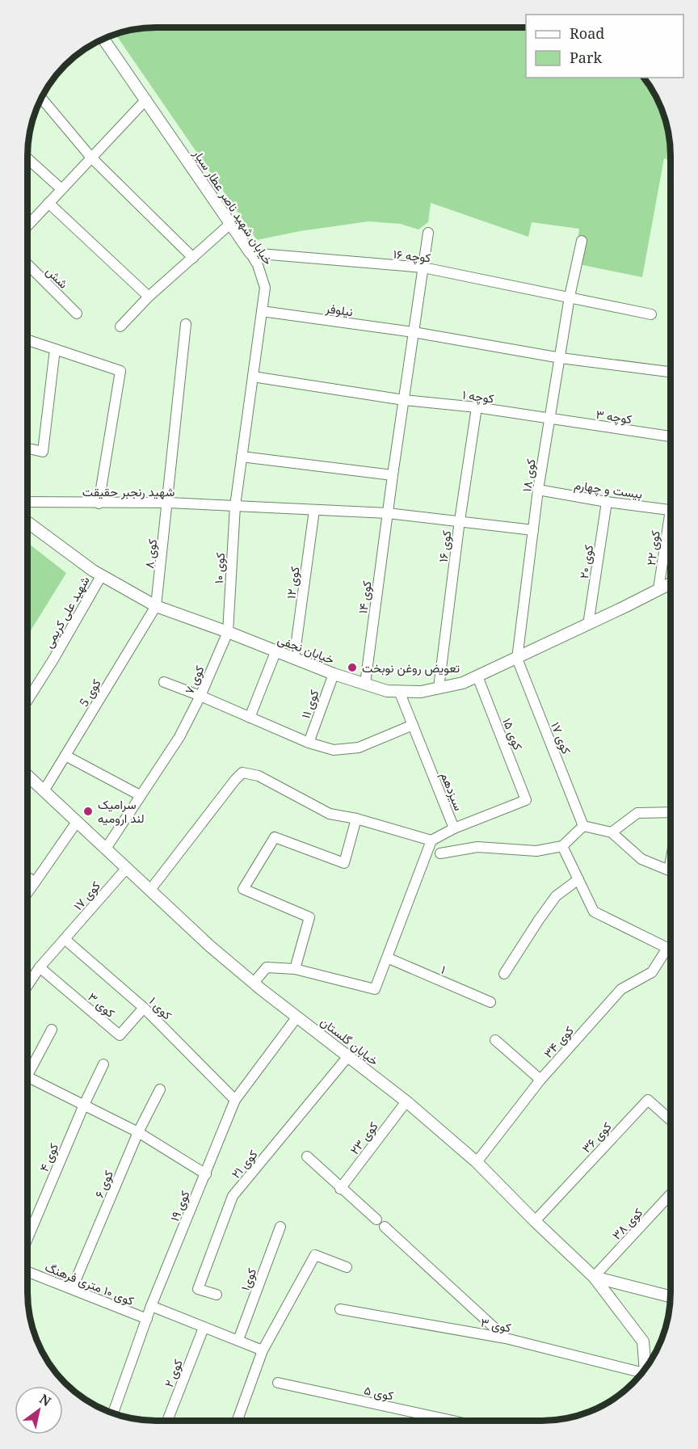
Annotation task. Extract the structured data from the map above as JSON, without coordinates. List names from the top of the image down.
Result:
{
  "streets": {
    "street": [
      "خیابان شهید ناصر عطار سیار",
      "کوچه ۱۶",
      "شش",
      "نیلوفر",
      "کوچه ۱",
      "کوچه ۳",
      "کوی ۱۸",
      "بیست و چهارم",
      "شهید رنجبر حقیقت",
      "کوی ۱۶",
      "کوی ۲۲",
      "کوی ۸",
      "کوی ۲۰",
      "کوی ۱۰",
      "کوی ۱۲",
      "کوی ۱۴",
      "شهید علی کریمی",
      "خیابان نجفی",
      "کوی ۷",
      "کوی 5",
      "کوی ۱۱",
      "کوی ۱۵",
      "کوی ۱۷",
      "سیزدهم",
      "۱",
      "کوی ۳",
      "کوی ۱",
      "خیابان گلستان",
      "کوی ۳۴",
      "کوی ۳۶",
      "کوی ۲۳",
      "کوی ۴",
      "کوی ۲۱",
      "کوی ۶",
      "کوی ۱۹",
      "کوی ۳۸",
      "کوی۱",
      "کوی ۱۰ متری فرهنگ",
      "کوی ۲",
      "کوی ۵"
    ]
  },
  "crossings": [
    ["خیابان شهید ناصر عطار سیار", "کوچه ۱۶"],
    ["خیابان شهید ناصر عطار سیار", "نیلوفر"],
    ["خیابان شهید ناصر عطار سیار", "کوچه ۱"],
    ["خیابان شهید ناصر عطار سیار", "شهید رنجبر حقیقت"],
    ["خیابان شهید ناصر عطار سیار", "کوی ۱۰"],
    ["کوچه ۱۶", "کوی ۱۸"],
    ["کوچه ۱۶", "کوی ۱۴"],
    ["نیلوفر", "کوی ۱۸"],
    ["نیلوفر", "کوی ۱۴"],
    ["کوچه ۱", "کوچه ۳"],
    ["کوچه ۱", "کوی ۱۸"],
    ["کوچه ۱", "کوی ۱۶"],
    ["کوچه ۱", "کوی ۱۴"],
    ["کوچه ۳", "کوی ۱۸"],
    ["کوی ۱۸", "بیست و چهارم"],
    ["کوی ۱۸", "شهید رنجبر حقیقت"],
    ["کوی ۱۸", "خیابان نجفی"],
    ["کوی ۱۸", "کوی ۱۷"],
    ["بیست و چهارم", "کوی ۲۰"],
    ["شهید رنجبر حقیقت", "کوی ۱۶"],
    ["شهید رنجبر حقیقت", "کوی ۸"],
    ["شهید رنجبر حقیقت", "کوی ۱۰"],
    ["شهید رنجبر حقیقت", "کوی ۱۲"],
    ["شهید رنجبر حقیقت", "کوی ۱۴"],
    ["کوی ۱۶", "خیابان نجفی"],
    ["کوی ۲۲", "خیابان نجفی"],
    ["کوی ۸", "خیابان نجفی"],
    ["کوی ۸", "کوی 5"],
    ["کوی ۲۰", "خیابان نجفی"],
    ["کوی ۱۰", "خیابان نجفی"],
    ["کوی ۱۰", "کوی ۷"],
    ["کوی ۱۲", "خیابان نجفی"],
    ["کوی ۱۴", "خیابان نجفی"],
    ["شهید علی کریمی", "خیابان نجفی"],
    ["خیابان نجفی", "کوی ۷"],
    ["خیابان نجفی", "کوی 5"],
    ["خیابان نجفی", "کوی ۱۱"],
    ["خیابان نجفی", "کوی ۱۵"],
    ["خیابان نجفی", "کوی ۱۷"],
    ["خیابان نجفی", "سیزدهم"],
    ["کوی ۷", "خیابان گلستان"],
    ["کوی 5", "خیابان گلستان"],
    ["کوی ۱۵", "سیزدهم"],
    ["کوی ۱۷", "کوی ۳"],
    ["کوی ۱۷", "کوی ۱"],
    ["کوی ۱۷", "خیابان گلستان"],
    ["کوی ۳", "کوی ۱"],
    ["کوی ۱", "کوی ۱۹"],
    ["خیابان گلستان", "کوی ۳۴"],
    ["خیابان گلستان", "کوی ۳۶"],
    ["خیابان گلستان", "کوی ۲۳"],
    ["خیابان گلستان", "کوی ۲۱"],
    ["خیابان گلستان", "کوی ۱۹"],
    ["خیابان گلستان", "کوی ۳۸"],
    ["کوی ۶", "کوی ۱۰ متری فرهنگ"],
    ["کوی ۱۹", "کوی ۱۰ متری فرهنگ"]
  ],
  "places": ["تعویض روغن نوبخت", "سرامیک لند ارومیه"],
  "legend": ["Road", "Park"],
  "north": "top right"
}
